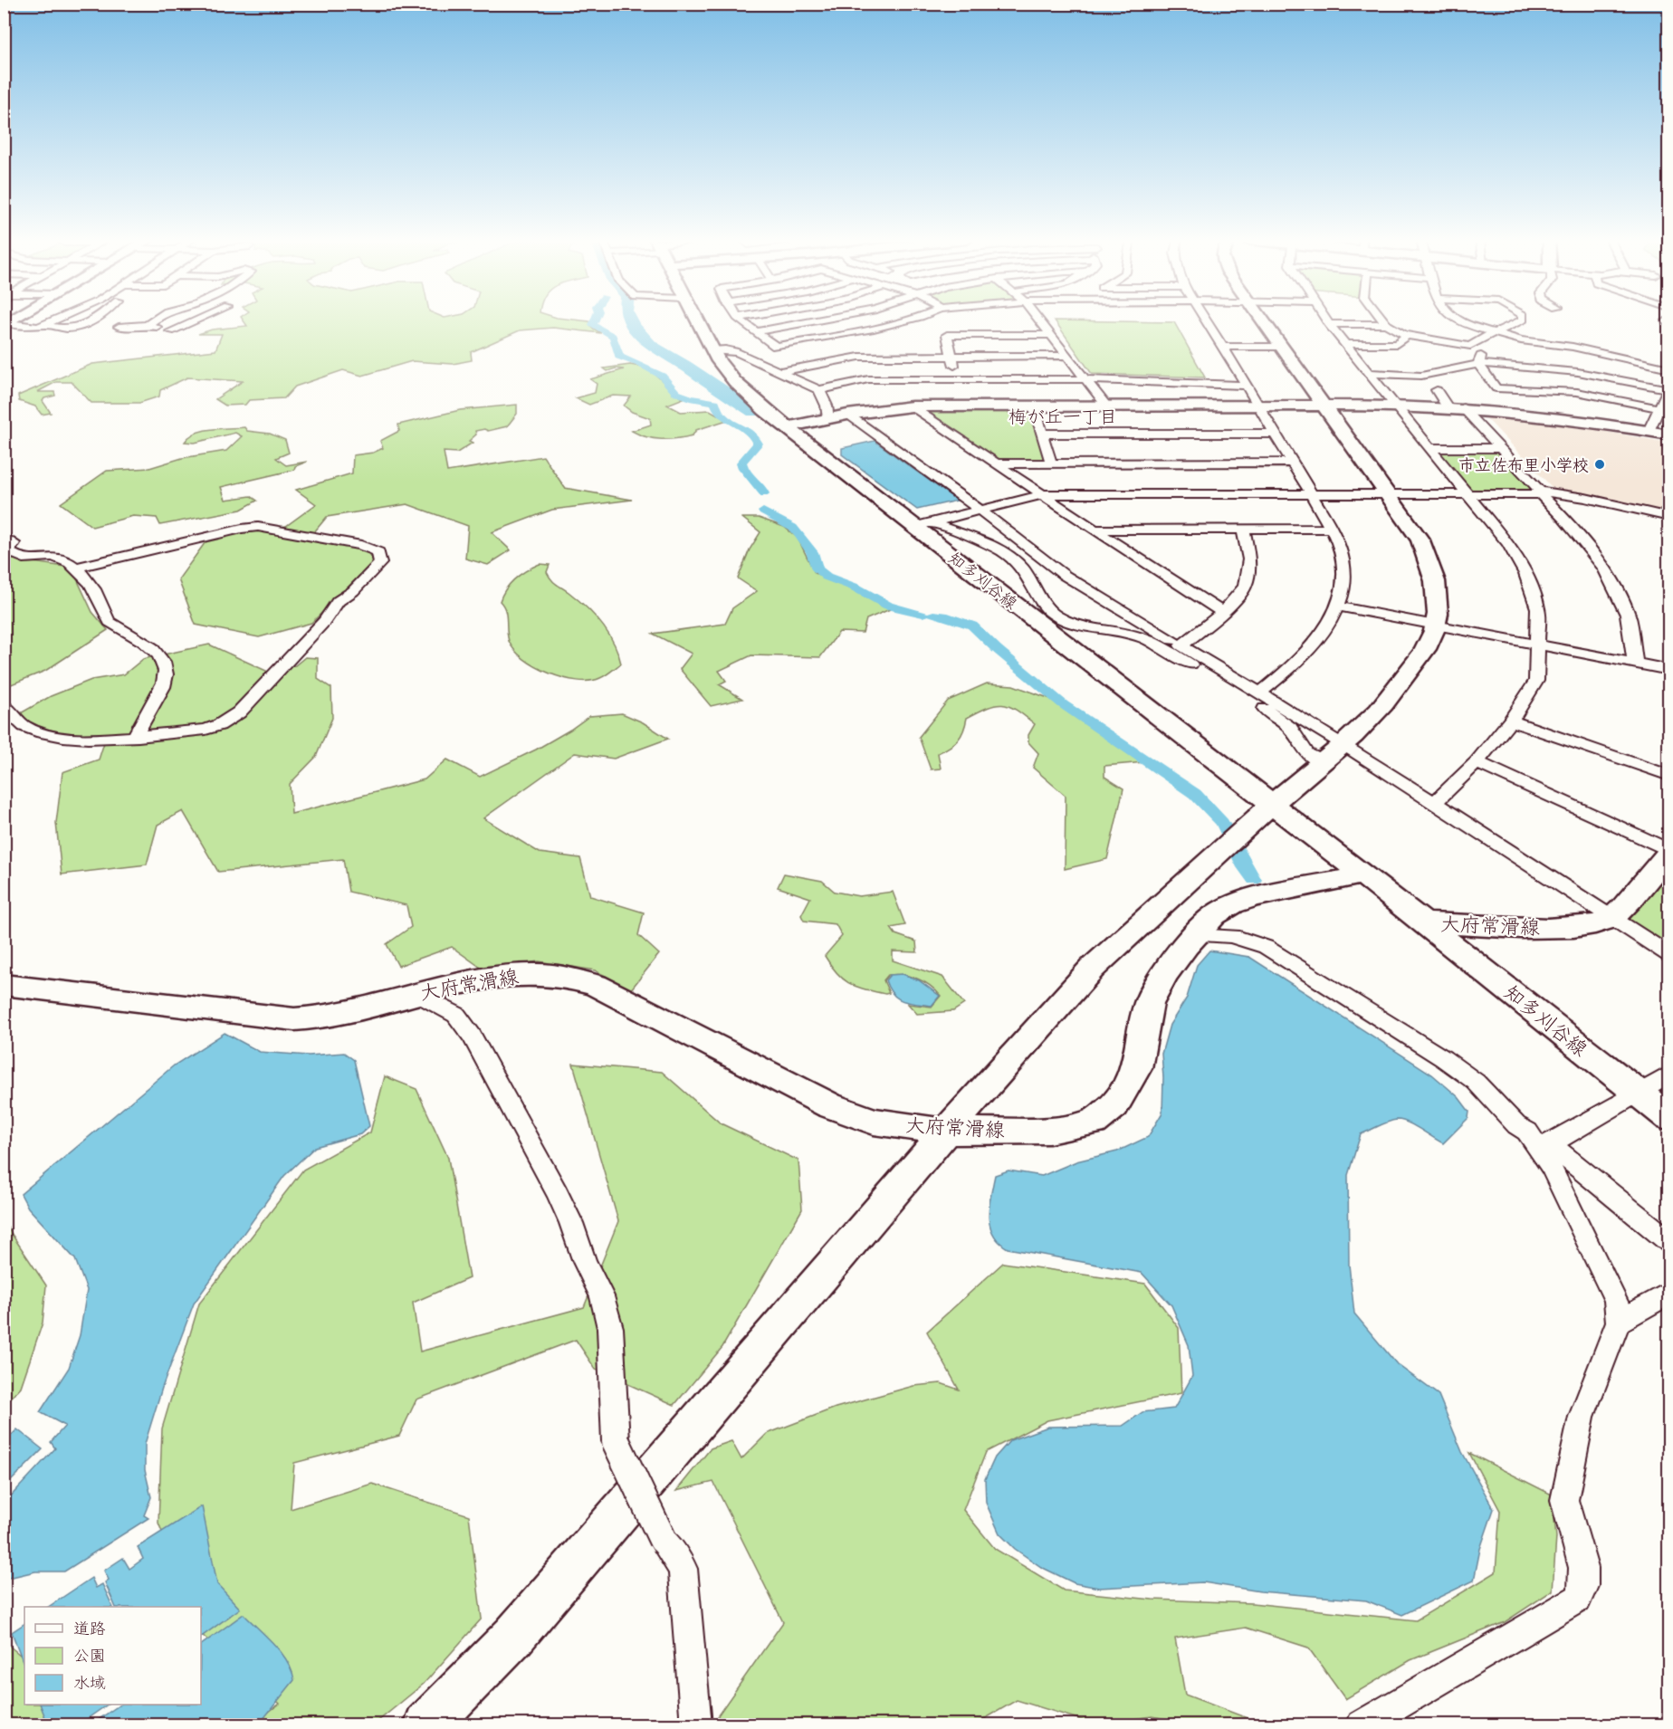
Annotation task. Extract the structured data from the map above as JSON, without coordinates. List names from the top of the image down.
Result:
{
  "streets": {
    "street": ["知多刈谷線", "大府常滑線"]
  },
  "crossings": [
    ["知多刈谷線", "大府常滑線"]
  ],
  "districts": ["梅が丘一丁目"],
  "places": ["市立佐布里小学校"],
  "legend": ["道路", "公園", "水域"]
}
